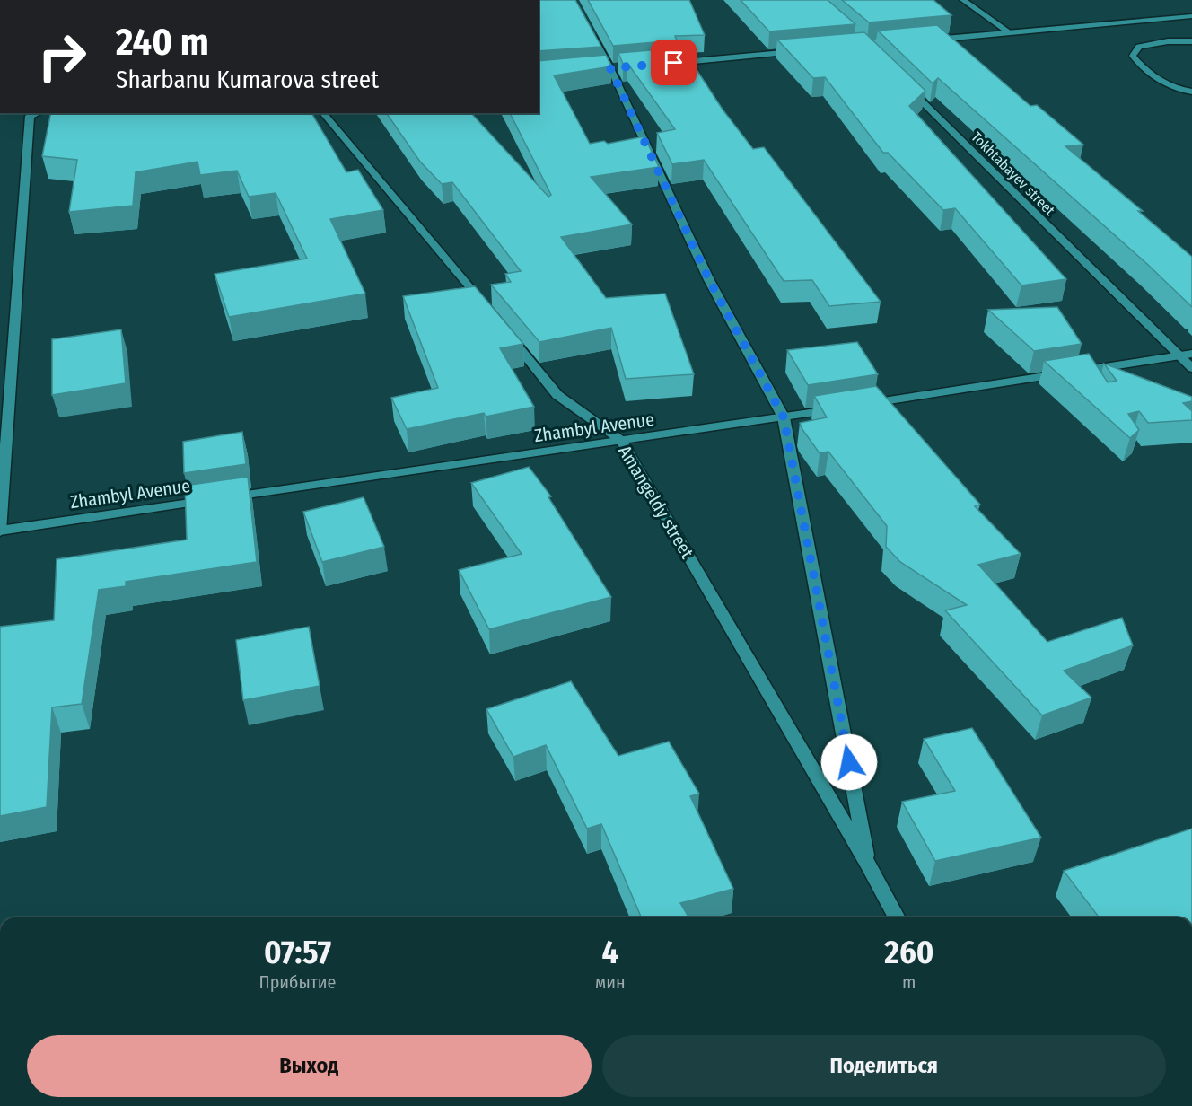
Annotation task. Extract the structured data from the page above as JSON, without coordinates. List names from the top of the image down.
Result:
{
  "streets": {
    "street": ["Tokhtabayev street", "Zhambyl Avenue", "Amangeldy street"]
  },
  "crossings": [
    ["Tokhtabayev street", "Zhambyl Avenue"],
    ["Zhambyl Avenue", "Amangeldy street"]
  ],
  "page": {
    "turn": ["240 m", "Sharbanu Kumarova street"],
    "eta": [
      "07:57",
      "Прибытие",
      "4",
      "мин",
      "260",
      "m"
    ],
    "buttons": ["Выход", "Поделиться"]
  }
}
